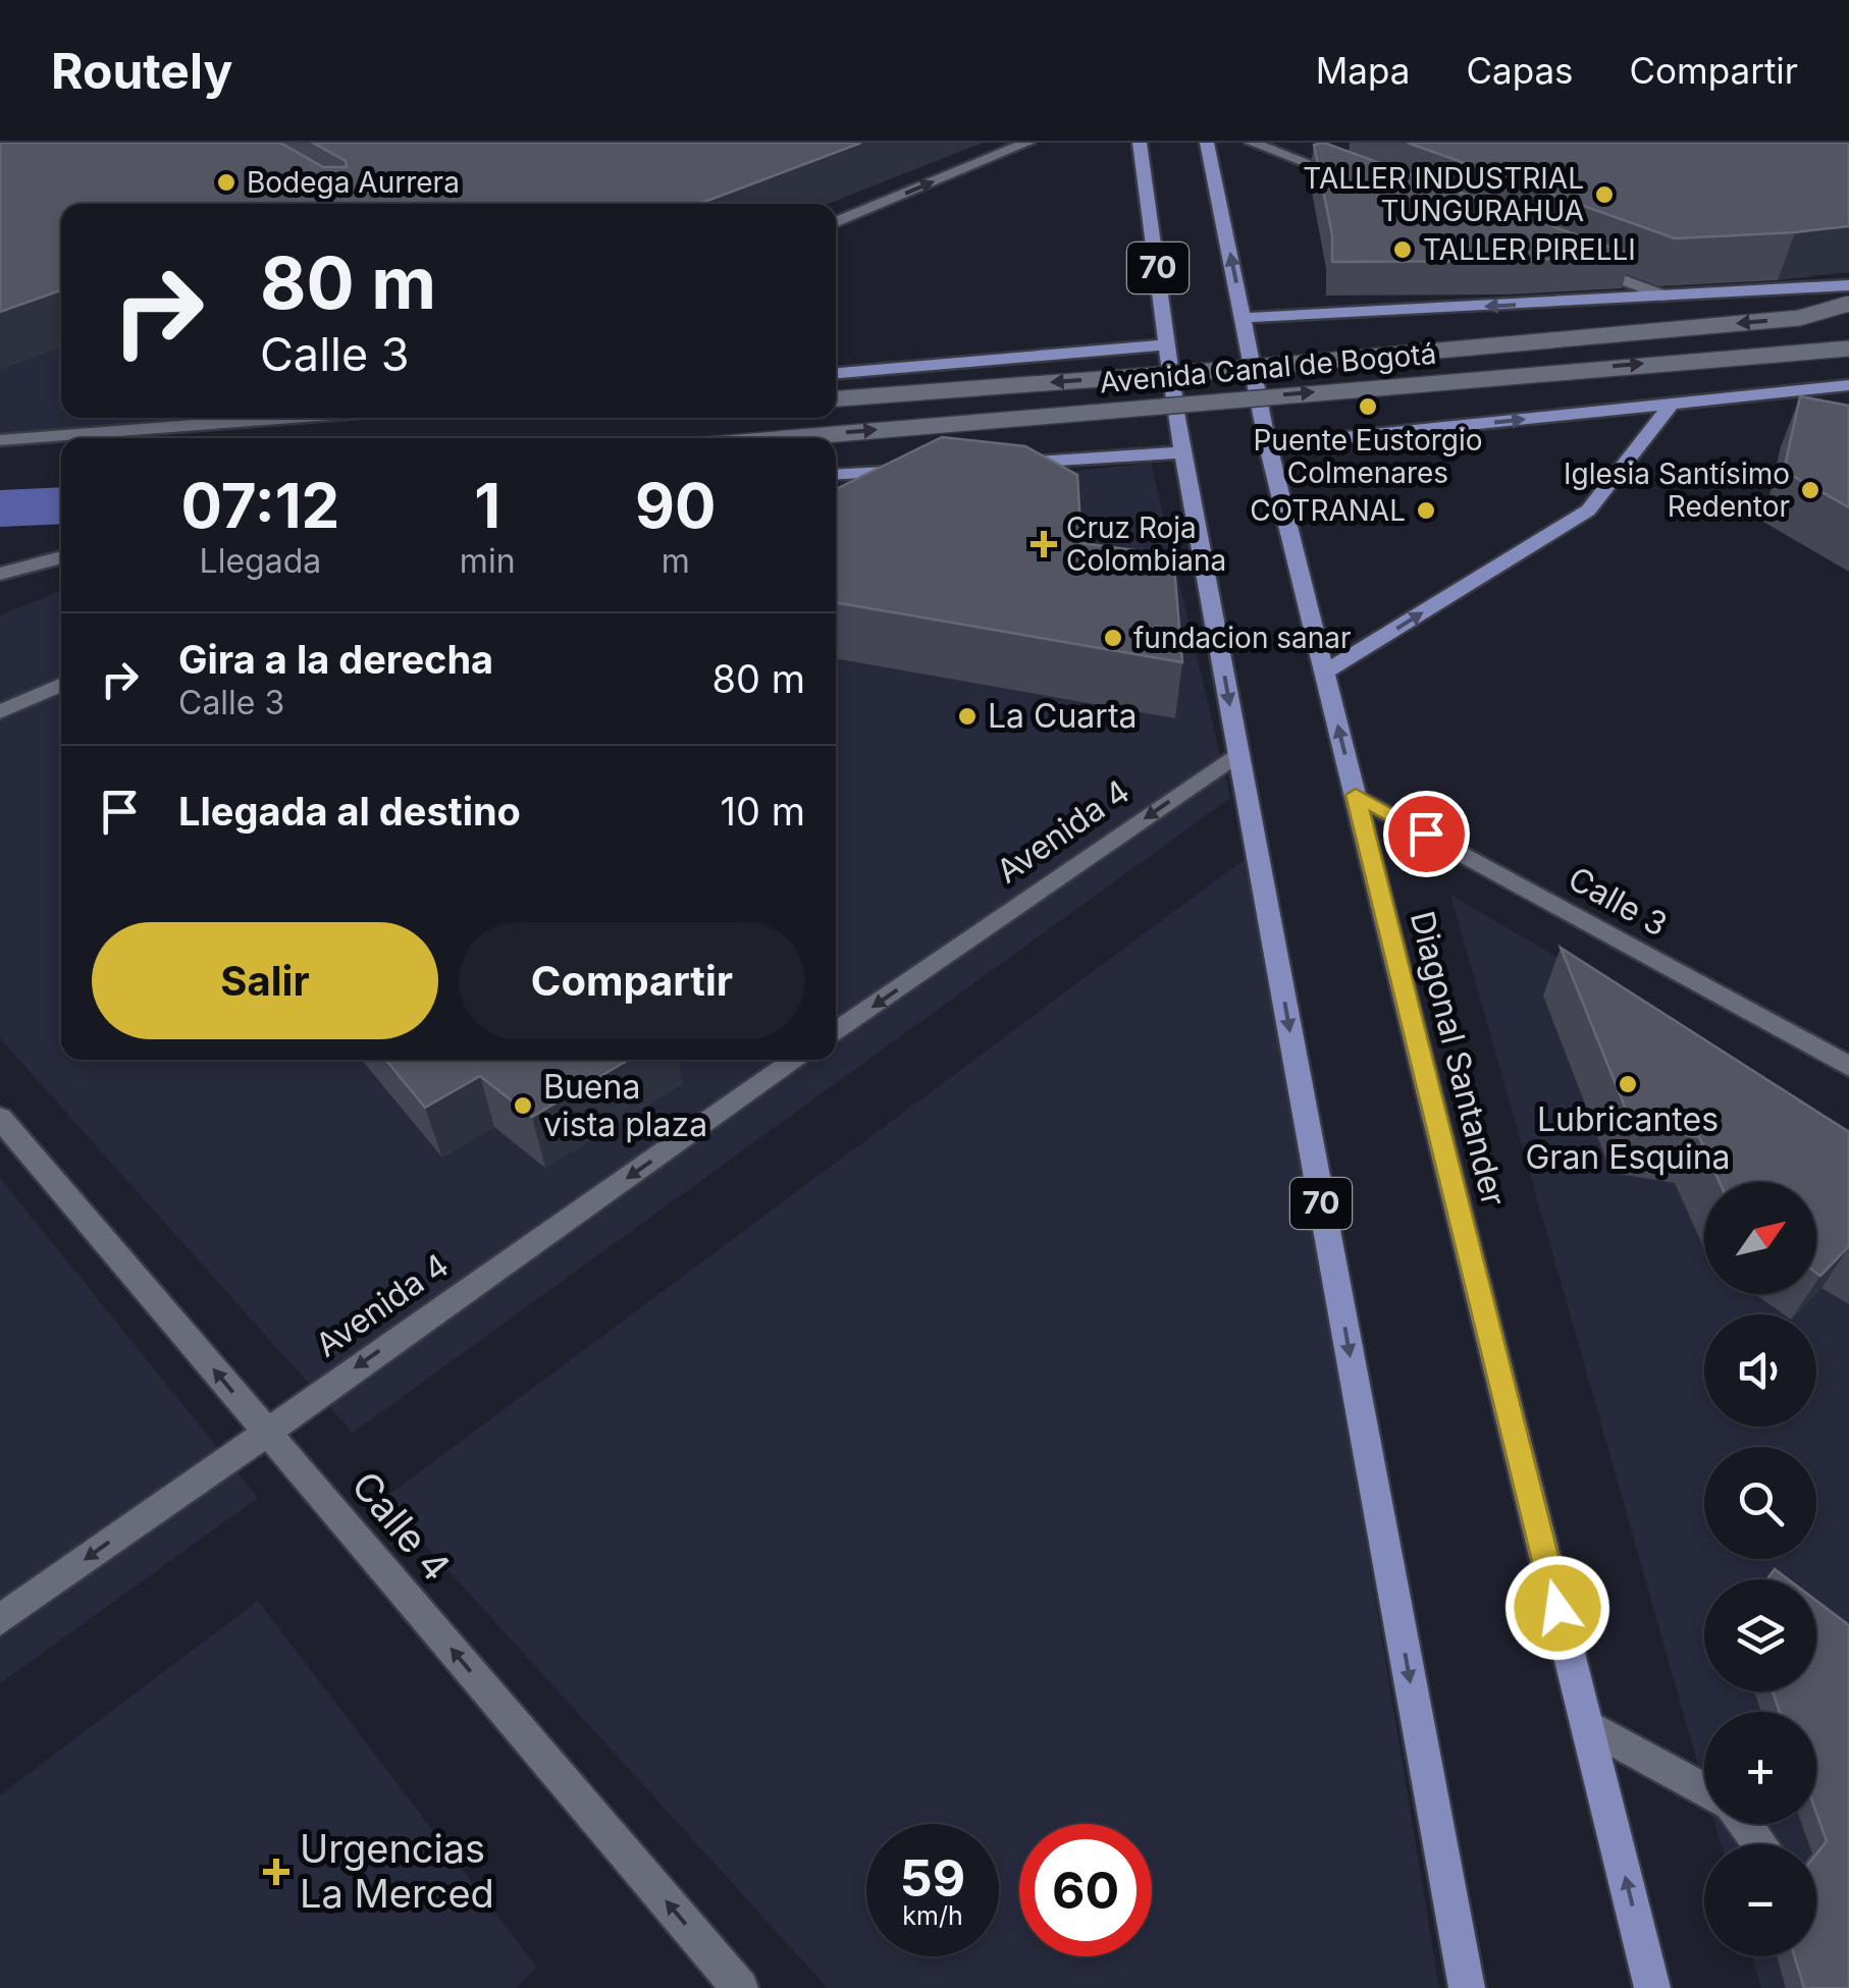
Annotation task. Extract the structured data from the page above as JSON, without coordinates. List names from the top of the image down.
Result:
{
  "streets": {
    "main road": [
      "70",
      "Avenida Canal de Bogotá",
      "Avenida 4",
      "Calle 3",
      "Diagonal Santander",
      "Calle 4"
    ]
  },
  "crossings": [
    ["70", "Avenida 4"],
    ["Avenida 4", "Calle 4"],
    ["Calle 3", "Diagonal Santander"]
  ],
  "one_way": ["Avenida 4", "Calle 4"],
  "places": {
    "other": [
      "Bodega Aurrera",
      "TALLER INDUSTRIAL TUNGURAHUA",
      "TALLER PIRELLI",
      "Puente Eustorgio Colmenares",
      "Iglesia Santísimo Redentor",
      "COTRANAL",
      "fundacion sanar",
      "La Cuarta",
      "Lubricantes Gran Esquina",
      "Buena vista plaza"
    ],
    "health": ["Cruz Roja Colombiana", "Urgencias La Merced"]
  },
  "north": "top right",
  "page": {
    "header": "Routely",
    "nav": ["Mapa", "Capas", "Compartir"],
    "turn": ["80 m", "Calle 3"],
    "eta": [
      "07:12",
      "Llegada",
      "1",
      "min",
      "90",
      "m"
    ],
    "list": [
      {
        "name": "Gira a la derecha",
        "note": "Calle 3",
        "value": "80 m"
      },
      {
        "name": "Llegada al destino",
        "value": "10 m"
      }
    ],
    "buttons": ["Salir", "Compartir"],
    "map_buttons": ["+", "−"],
    "speed": "59 km/h",
    "limit": "60"
  }
}
